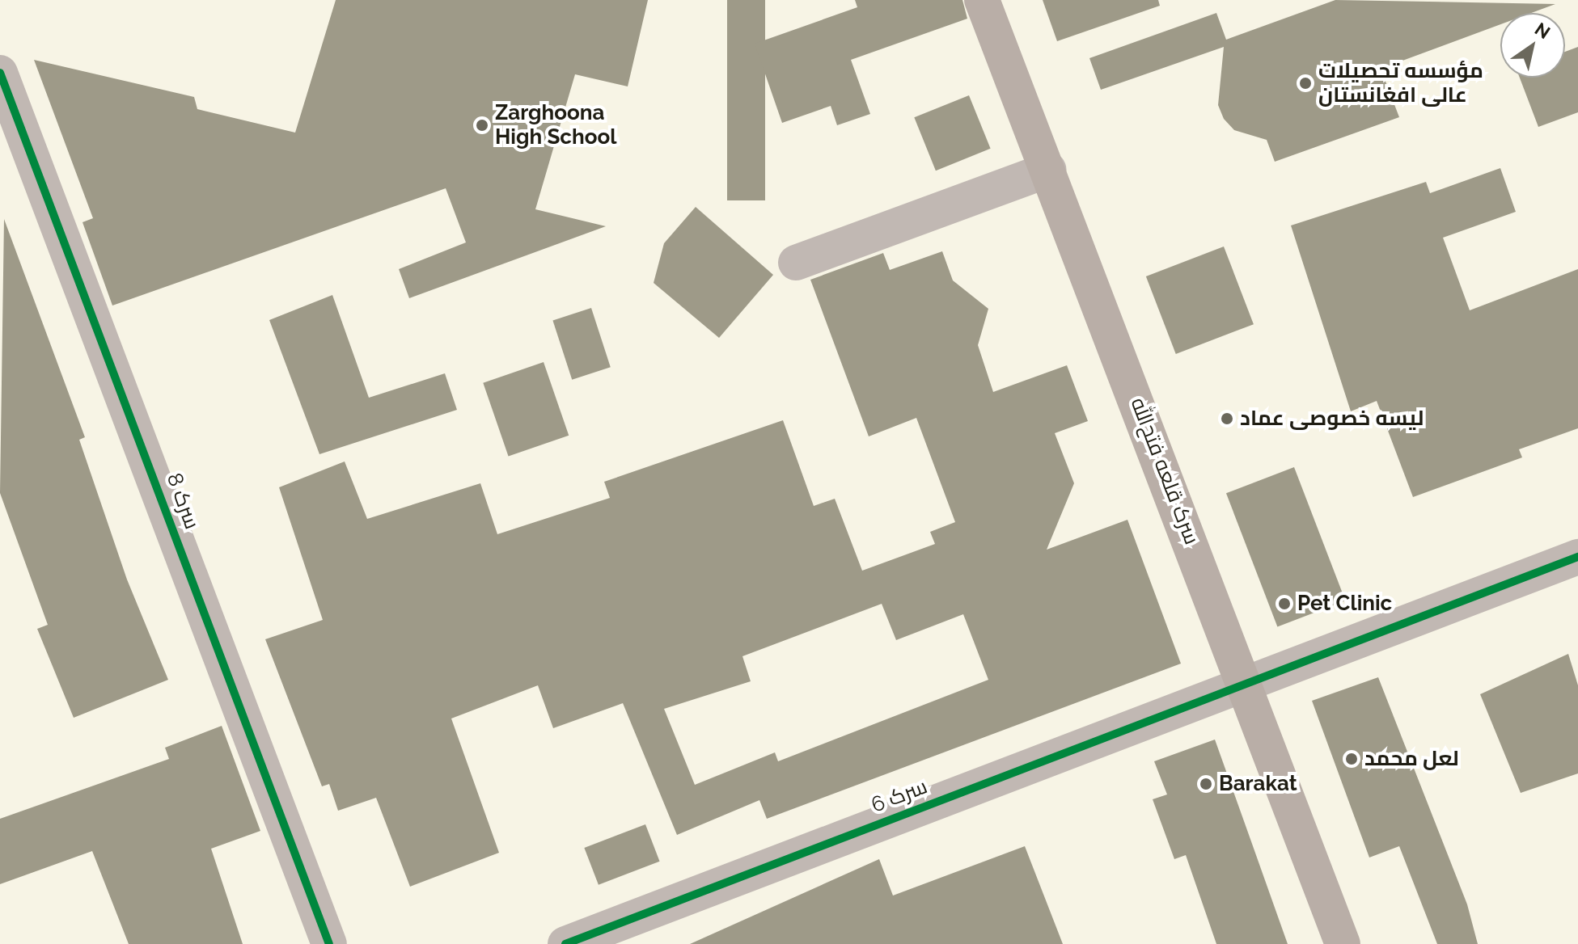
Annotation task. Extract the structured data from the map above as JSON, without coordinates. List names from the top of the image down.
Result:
{
  "streets": {
    "main road": ["سرک قلعه فتح‌الله"],
    "street": ["سرک 8", "سرک 6"]
  },
  "crossings": [
    ["سرک قلعه فتح‌الله", "سرک 6"]
  ],
  "places": [
    "مؤسسه تحصیلات عالی افغانستان",
    "Zarghoona High School",
    "لیسه خصوصی عماد",
    "Pet Clinic",
    "لعل محمد",
    "Barakat"
  ],
  "north": "top right"
}
